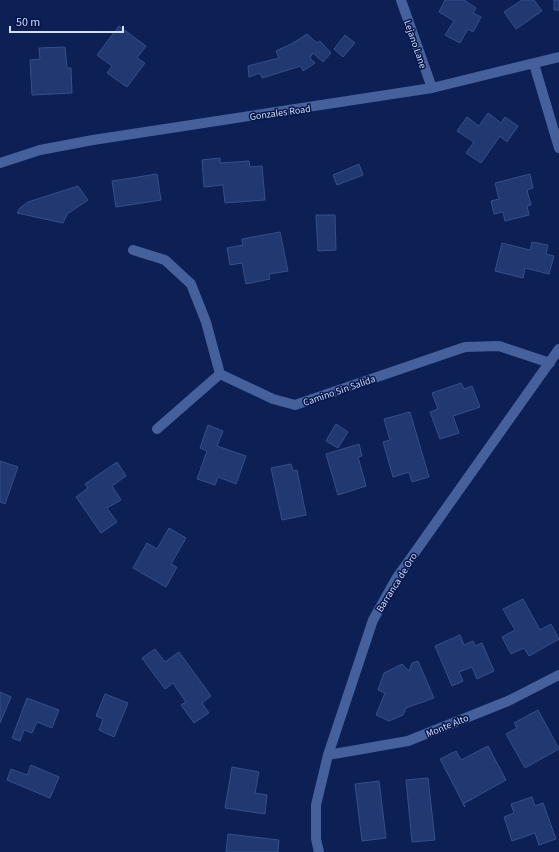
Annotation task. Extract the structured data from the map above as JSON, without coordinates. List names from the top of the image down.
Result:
{
  "streets": {
    "street": [
      "Lejano Lane",
      "Gonzales Road",
      "Camino Sin Salida",
      "Barranca de Oro",
      "Monte Alto"
    ]
  },
  "crossings": [
    ["Lejano Lane", "Gonzales Road"],
    ["Camino Sin Salida", "Barranca de Oro"],
    ["Barranca de Oro", "Monte Alto"]
  ],
  "scale_bar": "50 m"
}
